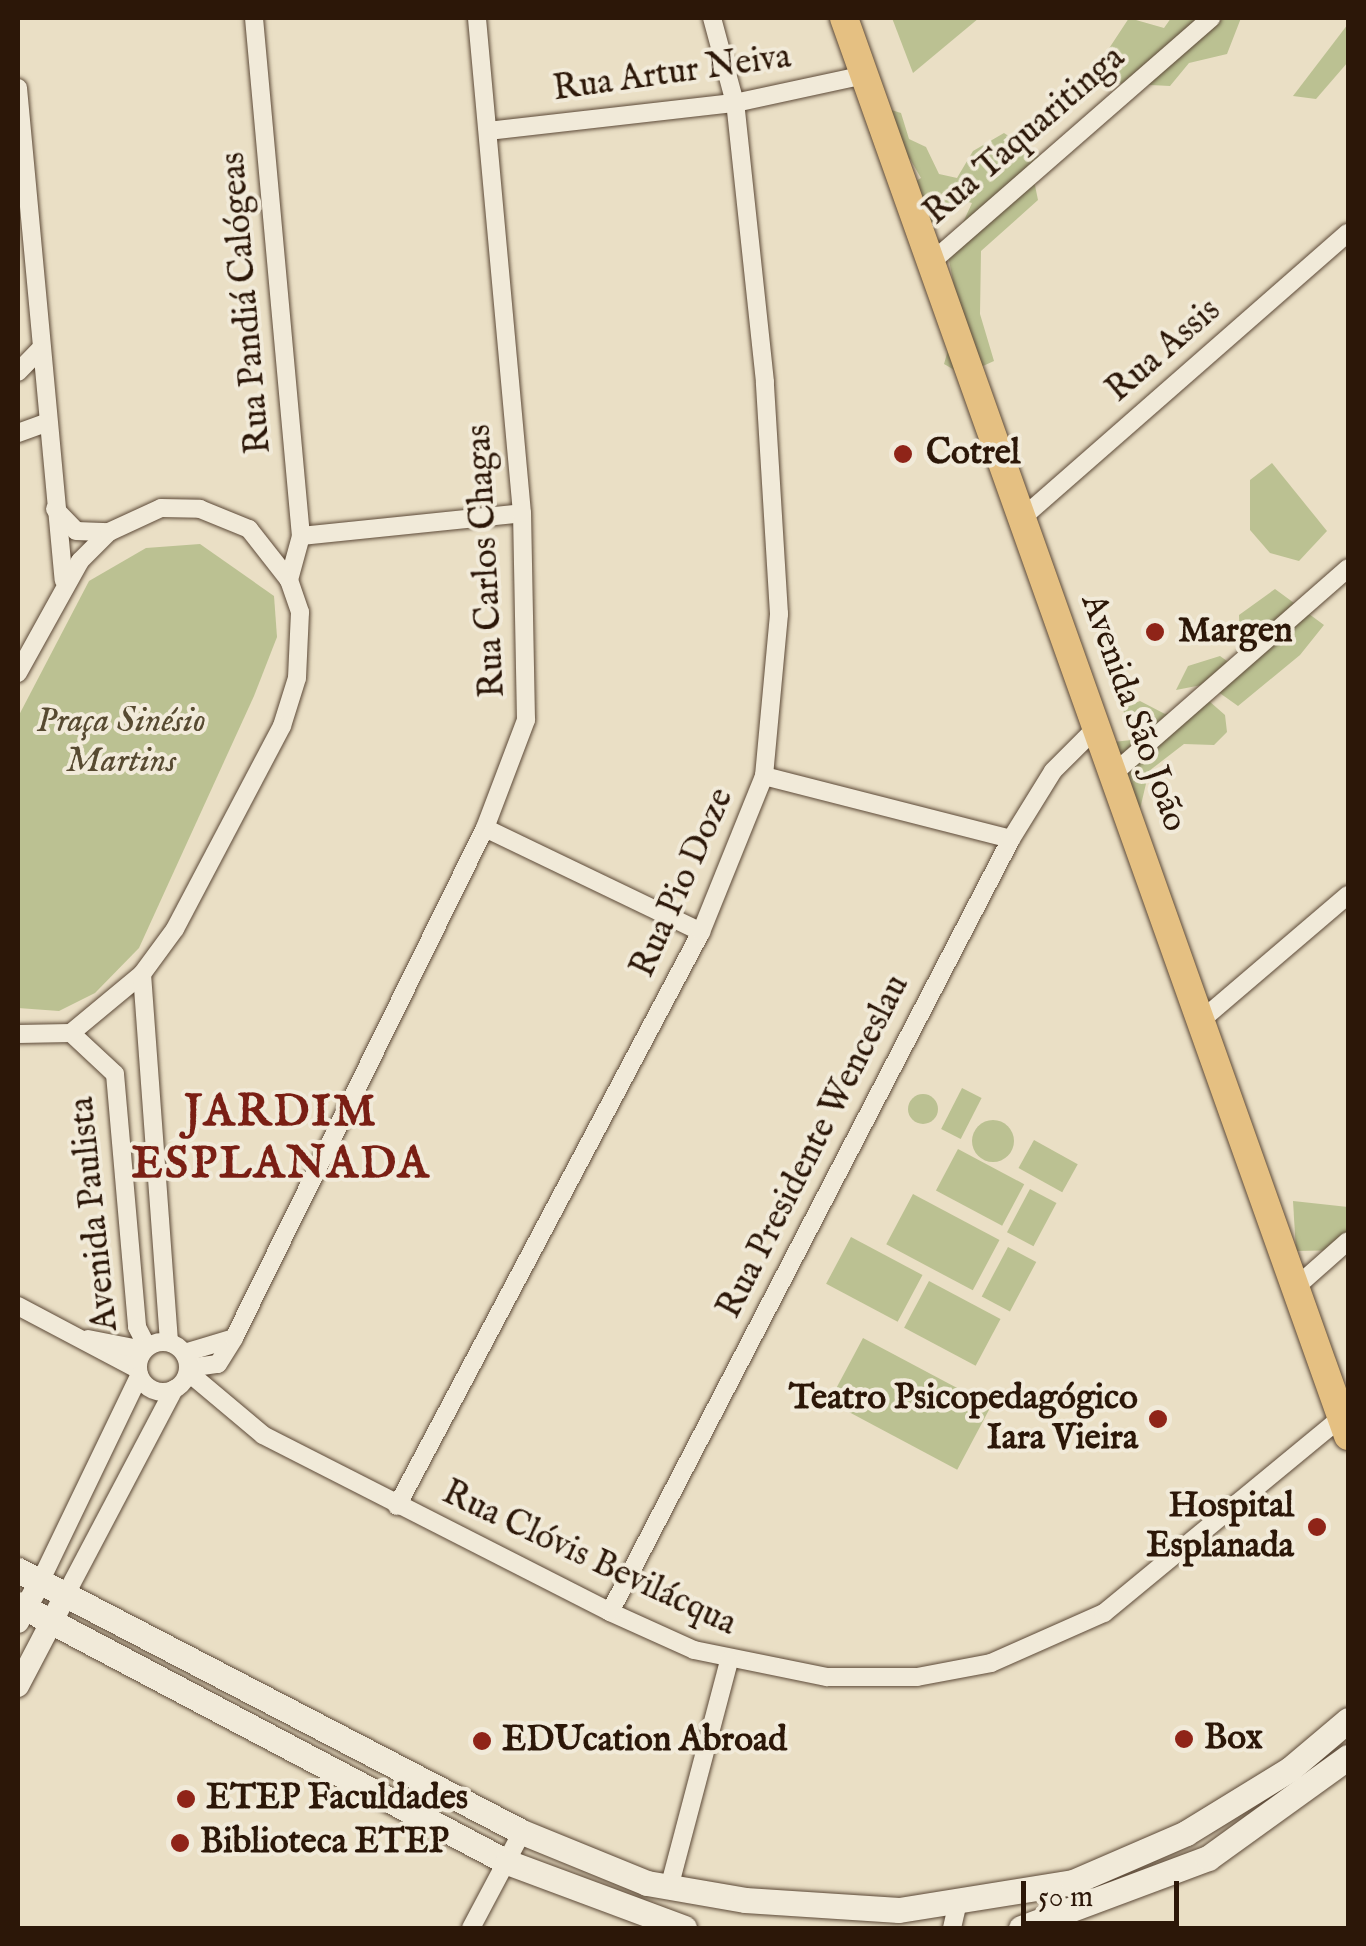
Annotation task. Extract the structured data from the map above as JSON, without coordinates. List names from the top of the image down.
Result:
{
  "streets": {
    "main road": ["Avenida São João"],
    "street": [
      "Rua Artur Neiva",
      "Rua Taquaritinga",
      "Rua Pandiá Calógeas",
      "Rua Assis",
      "Rua Carlos Chagas",
      "Rua Pio Doze",
      "Rua Presidente Wenceslau",
      "Avenida Paulista",
      "Rua Clóvis Bevilácqua"
    ]
  },
  "crossings": [
    ["Rua Artur Neiva", "Rua Carlos Chagas"],
    ["Rua Artur Neiva", "Avenida São João"],
    ["Rua Artur Neiva", "Rua Pio Doze"],
    ["Rua Taquaritinga", "Avenida São João"],
    ["Rua Assis", "Avenida São João"],
    ["Rua Carlos Chagas", "Avenida Paulista"],
    ["Rua Carlos Chagas", "Rua Clóvis Bevilácqua"],
    ["Avenida São João", "Rua Presidente Wenceslau"],
    ["Avenida São João", "Rua Clóvis Bevilácqua"],
    ["Rua Pio Doze", "Rua Clóvis Bevilácqua"],
    ["Rua Presidente Wenceslau", "Rua Clóvis Bevilácqua"],
    ["Avenida Paulista", "Rua Clóvis Bevilácqua"]
  ],
  "districts": ["JARDIM ESPLANADA"],
  "parks": ["Praça Sinésio Martins"],
  "places": [
    "Cotrel",
    "Margen",
    "Teatro Psicopedagógico Iara Vieira",
    "Hospital Esplanada",
    "Box",
    "EDUcation Abroad",
    "ETEP Faculdades",
    "Biblioteca ETEP"
  ],
  "scale_bar": "50 m"
}
